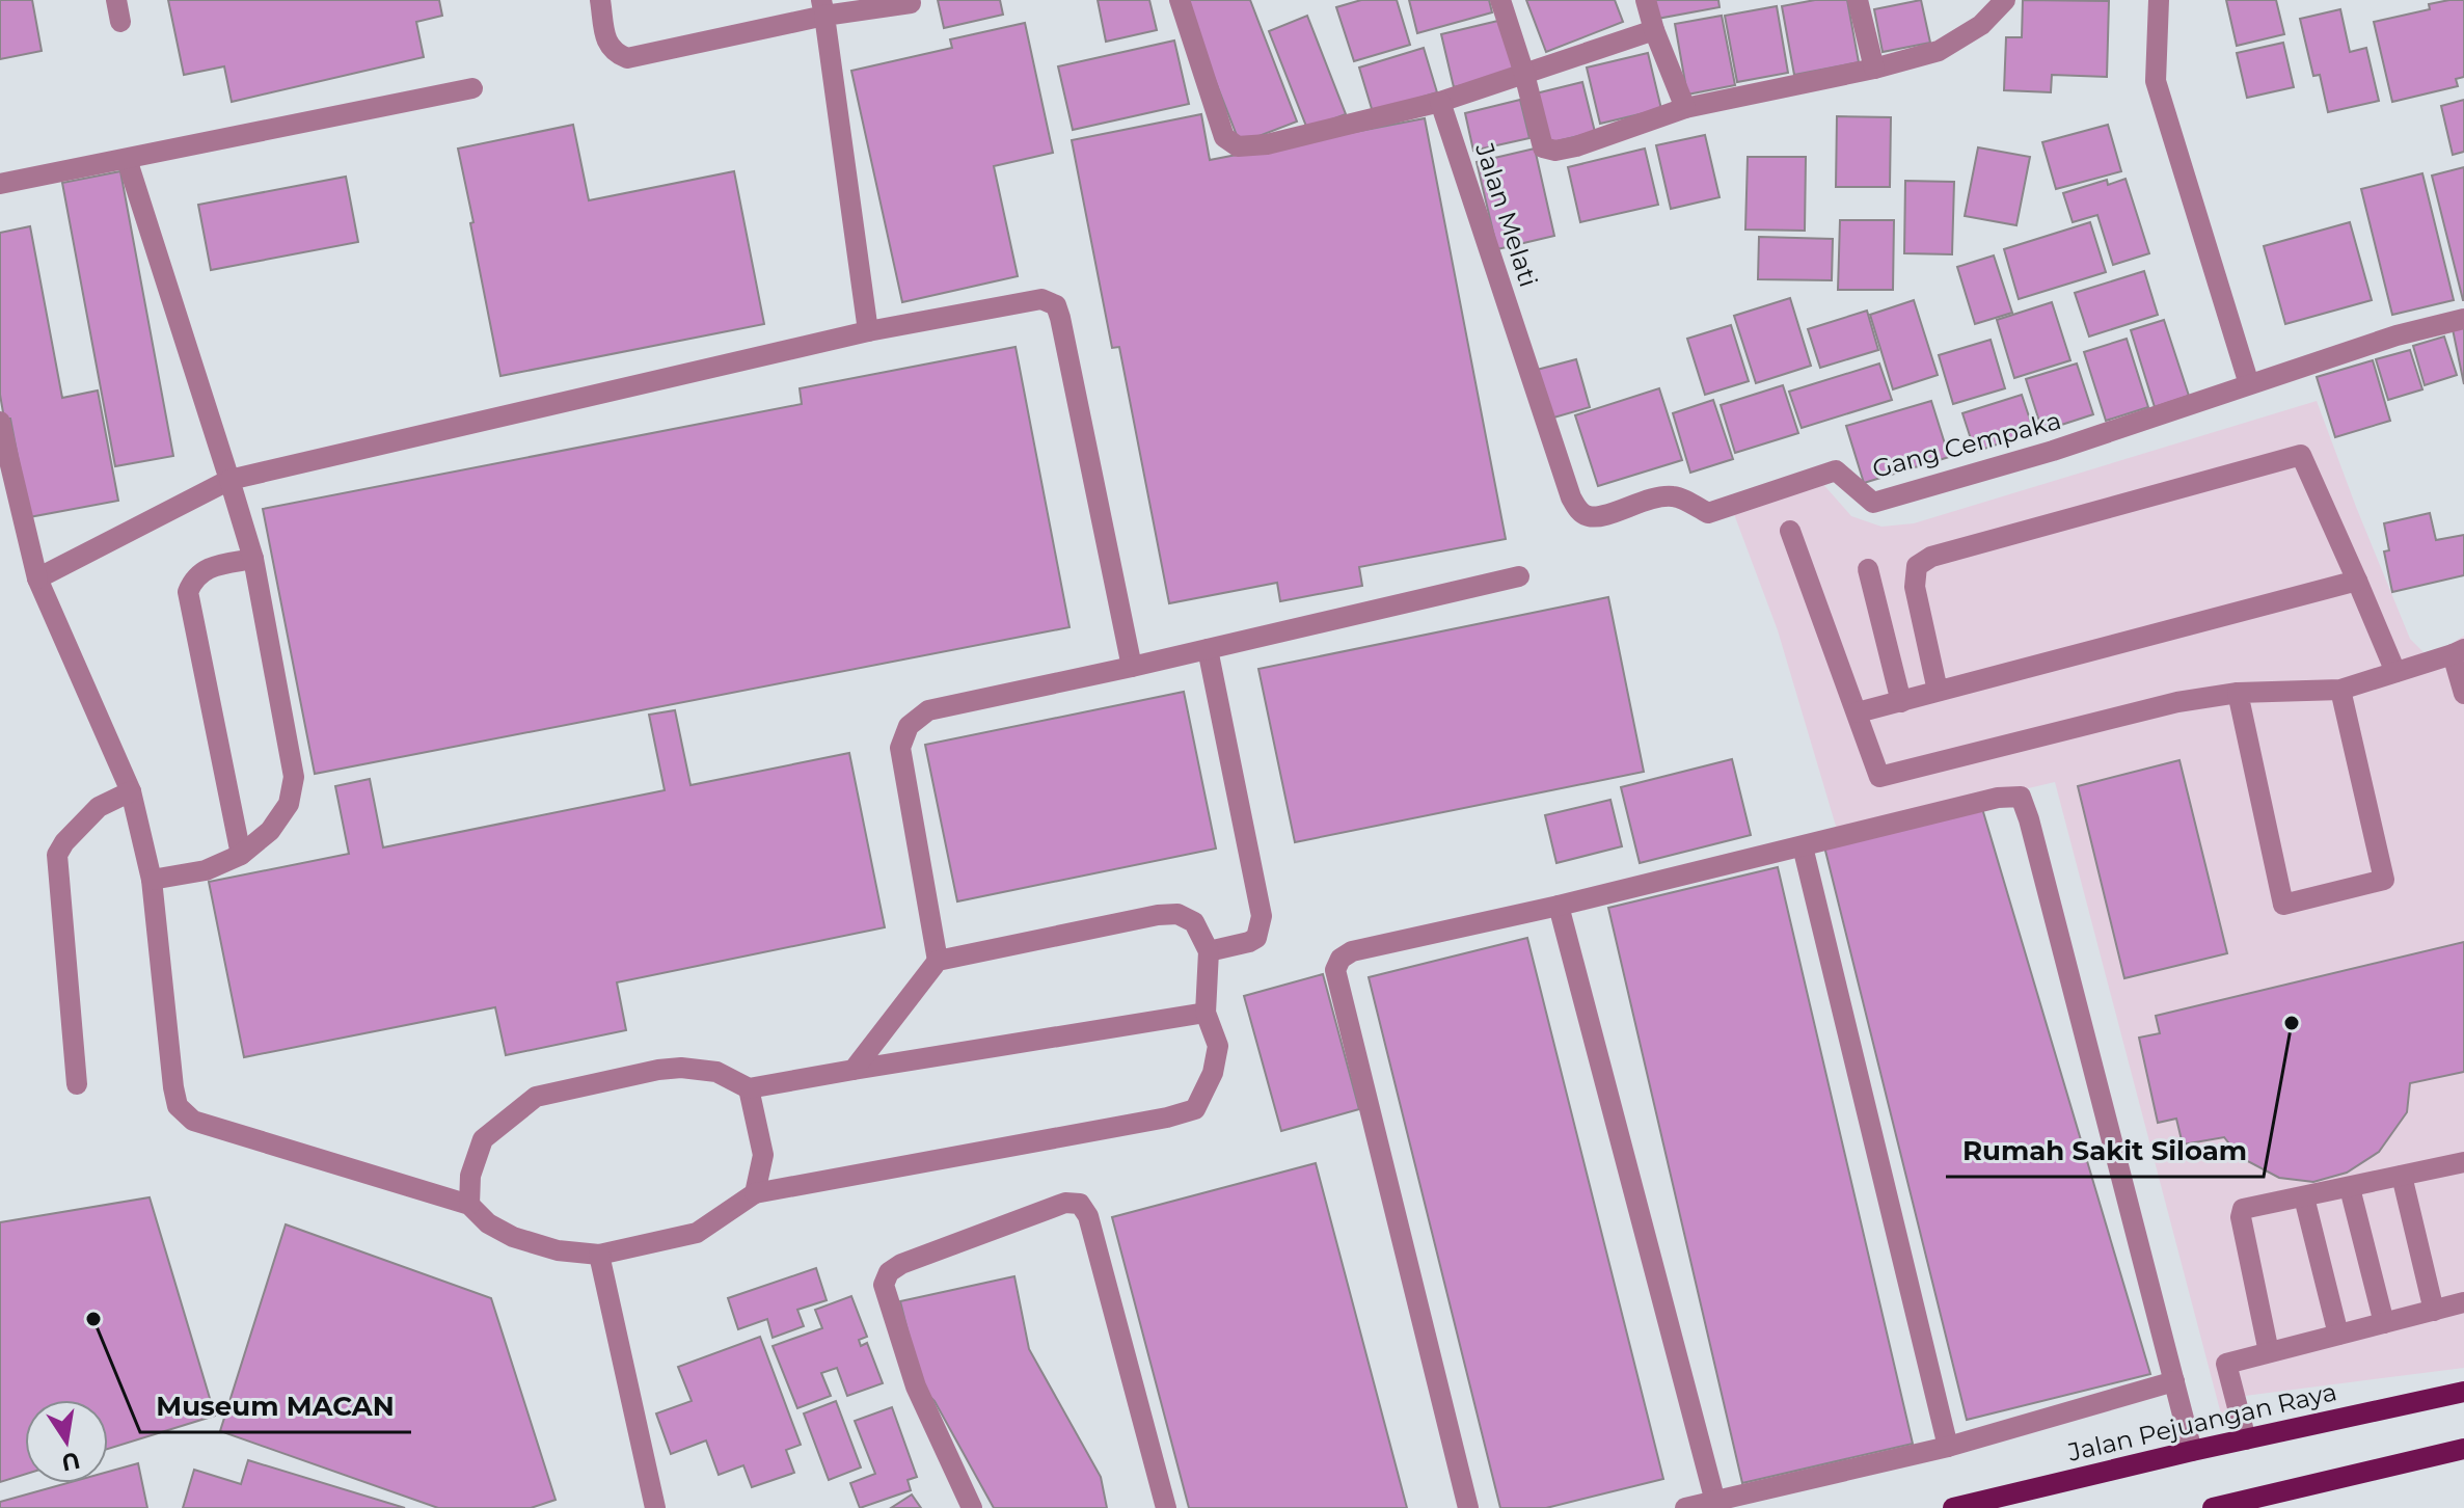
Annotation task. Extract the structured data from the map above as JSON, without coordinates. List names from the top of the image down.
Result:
{
  "streets": {
    "main road": ["Jalan Pejuangan Raya"],
    "street": ["Jalan Melati", "Gang Cempaka"]
  },
  "crossings": [
    ["Jalan Melati", "Gang Cempaka"]
  ],
  "places": ["Rumah Sakit Siloam", "Museum MACAN"],
  "north": "bottom"
}
